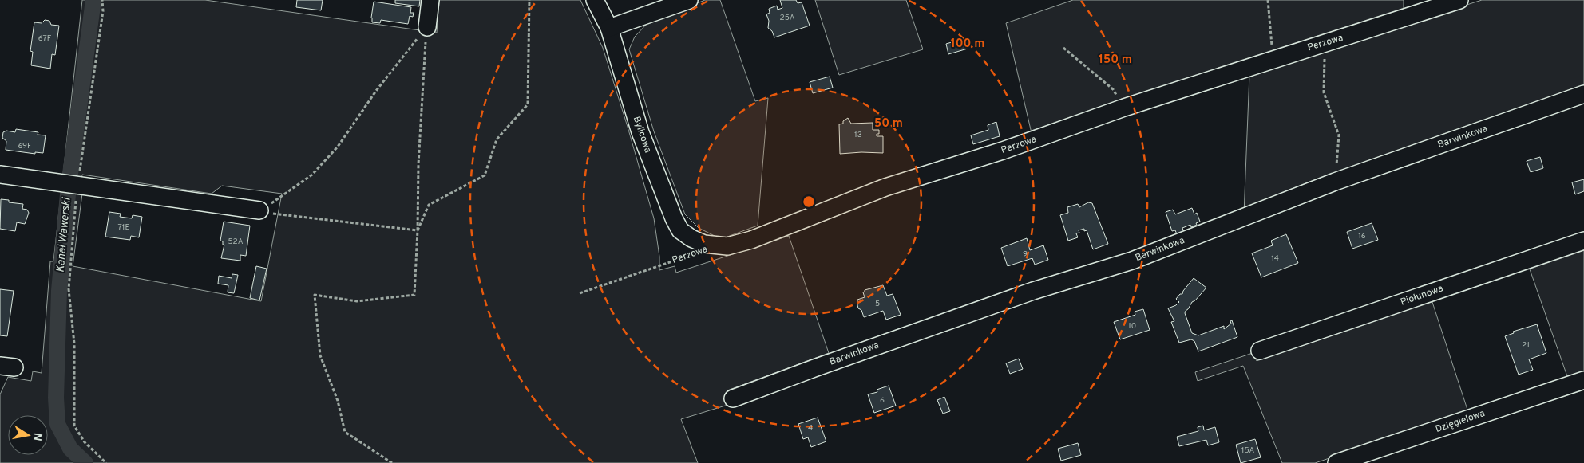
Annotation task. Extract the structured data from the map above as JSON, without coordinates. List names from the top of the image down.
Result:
{
  "streets": {
    "street": [
      "Perzowa",
      "Bylicowa",
      "Barwinkowa",
      "Piołunowa",
      "Dzięgielowa"
    ]
  },
  "crossings": [
    ["Perzowa", "Bylicowa"]
  ],
  "water": ["Kanał Wawerski"],
  "house_numbers": [
    "25A",
    "67F",
    "13",
    "69F",
    "71E",
    "16",
    "52A",
    "9",
    "14",
    "5",
    "10",
    "21",
    "6",
    "4",
    "15A"
  ],
  "north": "right",
  "rings": ["100 m", "150 m", "50 m"]
}
